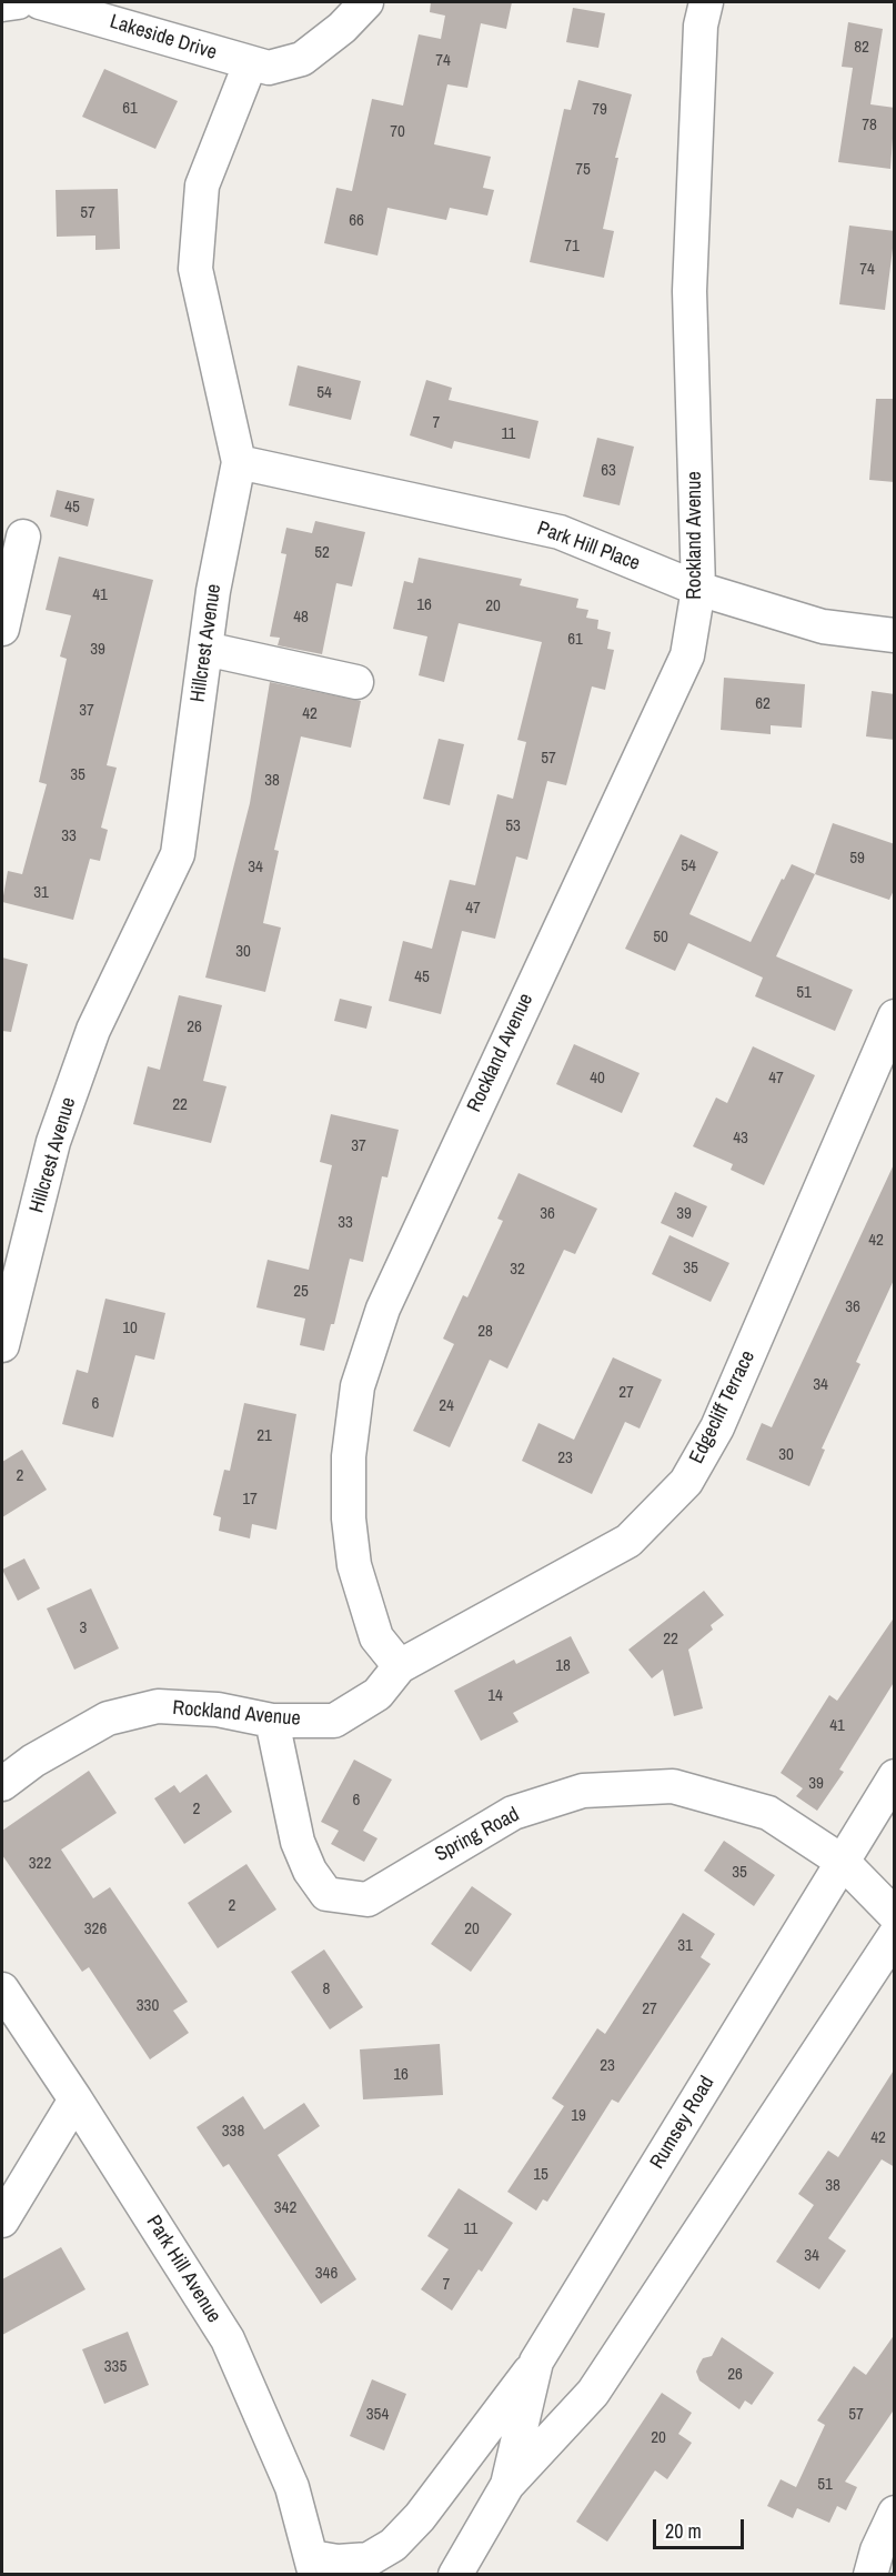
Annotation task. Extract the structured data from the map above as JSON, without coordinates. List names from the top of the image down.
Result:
{
  "streets": {
    "street": [
      "Lakeside Drive",
      "Rockland Avenue",
      "Park Hill Place",
      "Hillcrest Avenue",
      "Edgecliff Terrace",
      "Spring Road",
      "Rumsey Road",
      "Park Hill Avenue"
    ]
  },
  "crossings": [
    ["Lakeside Drive", "Hillcrest Avenue"],
    ["Rockland Avenue", "Park Hill Place"],
    ["Rockland Avenue", "Edgecliff Terrace"],
    ["Rockland Avenue", "Spring Road"],
    ["Park Hill Place", "Hillcrest Avenue"],
    ["Spring Road", "Rumsey Road"]
  ],
  "house_numbers": [
    "82",
    "74",
    "61",
    "79",
    "78",
    "70",
    "75",
    "57",
    "66",
    "71",
    "74",
    "54",
    "7",
    "11",
    "63",
    "45",
    "52",
    "41",
    "16",
    "20",
    "48",
    "61",
    "39",
    "62",
    "37",
    "42",
    "57",
    "35",
    "38",
    "53",
    "33",
    "59",
    "54",
    "34",
    "31",
    "47",
    "50",
    "30",
    "45",
    "51",
    "26",
    "40",
    "47",
    "22",
    "43",
    "37",
    "36",
    "39",
    "33",
    "42",
    "35",
    "32",
    "25",
    "36",
    "10",
    "28",
    "34",
    "27",
    "6",
    "24",
    "21",
    "30",
    "23",
    "2",
    "17",
    "3",
    "22",
    "18",
    "14",
    "41",
    "39",
    "6",
    "2",
    "322",
    "35",
    "2",
    "326",
    "20",
    "31",
    "8",
    "330",
    "27",
    "23",
    "16",
    "19",
    "338",
    "42",
    "15",
    "38",
    "342",
    "11",
    "34",
    "346",
    "7",
    "335",
    "26",
    "354",
    "57",
    "20",
    "51"
  ],
  "scale_bar": "20 m"
}
